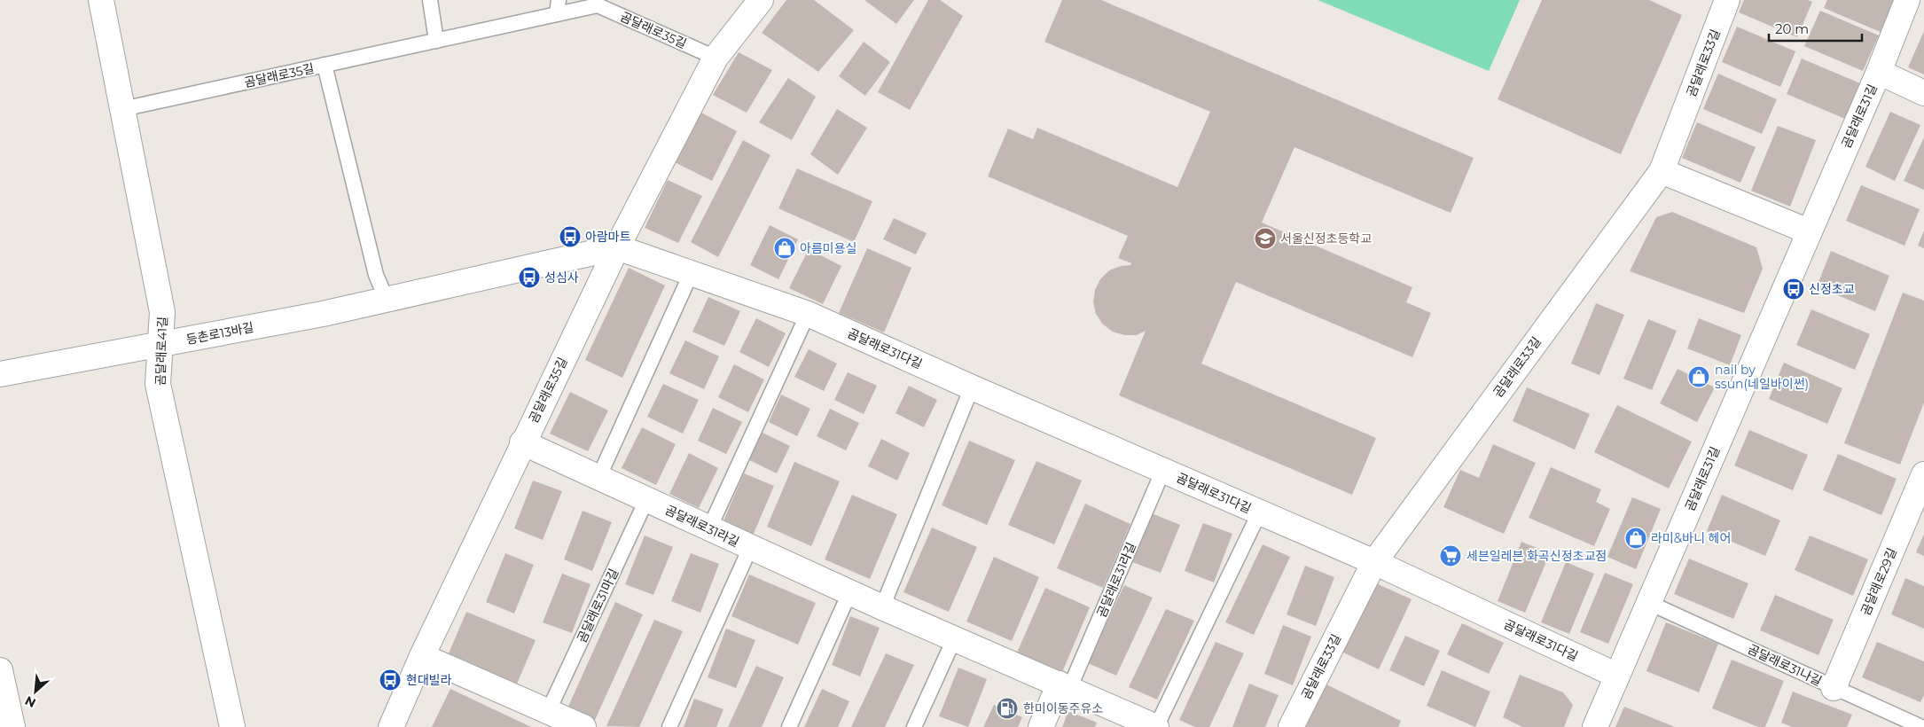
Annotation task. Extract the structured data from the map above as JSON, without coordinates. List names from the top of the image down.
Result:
{
  "streets": {
    "street": [
      "곰달래로35길",
      "곰달래로33길",
      "곰달래로31길",
      "등촌로13바길",
      "곰달래로31다길",
      "곰달래로41길",
      "곰달래로31라길",
      "곰달래로29길"
    ],
    "lane": ["곰달래로31마길", "곰달래로31나길"]
  },
  "crossings": [
    ["곰달래로35길", "등촌로13바길"],
    ["곰달래로35길", "곰달래로31다길"],
    ["곰달래로35길", "곰달래로41길"],
    ["곰달래로35길", "곰달래로31라길"],
    ["곰달래로33길", "곰달래로31다길"],
    ["곰달래로31길", "곰달래로31다길"],
    ["곰달래로31길", "곰달래로31나길"],
    ["등촌로13바길", "곰달래로31다길"],
    ["등촌로13바길", "곰달래로41길"],
    ["곰달래로31다길", "곰달래로31라길"],
    ["곰달래로31라길", "곰달래로31마길"],
    ["곰달래로29길", "곰달래로31나길"]
  ],
  "places": {
    "bus stop": [
      "아람마트",
      "성심사",
      "신정초교",
      "현대빌라"
    ],
    "school or university": ["서울신정초등학교"],
    "shop": ["아름미용실", "nail by ssun(네일바이썬)", "라미&바니 헤어"],
    "supermarket": ["세븐일레븐 화곡신정초교점"],
    "fuel station": ["한미이동주유소"]
  },
  "scale_bar": "20 m",
  "north": "bottom left"
}
